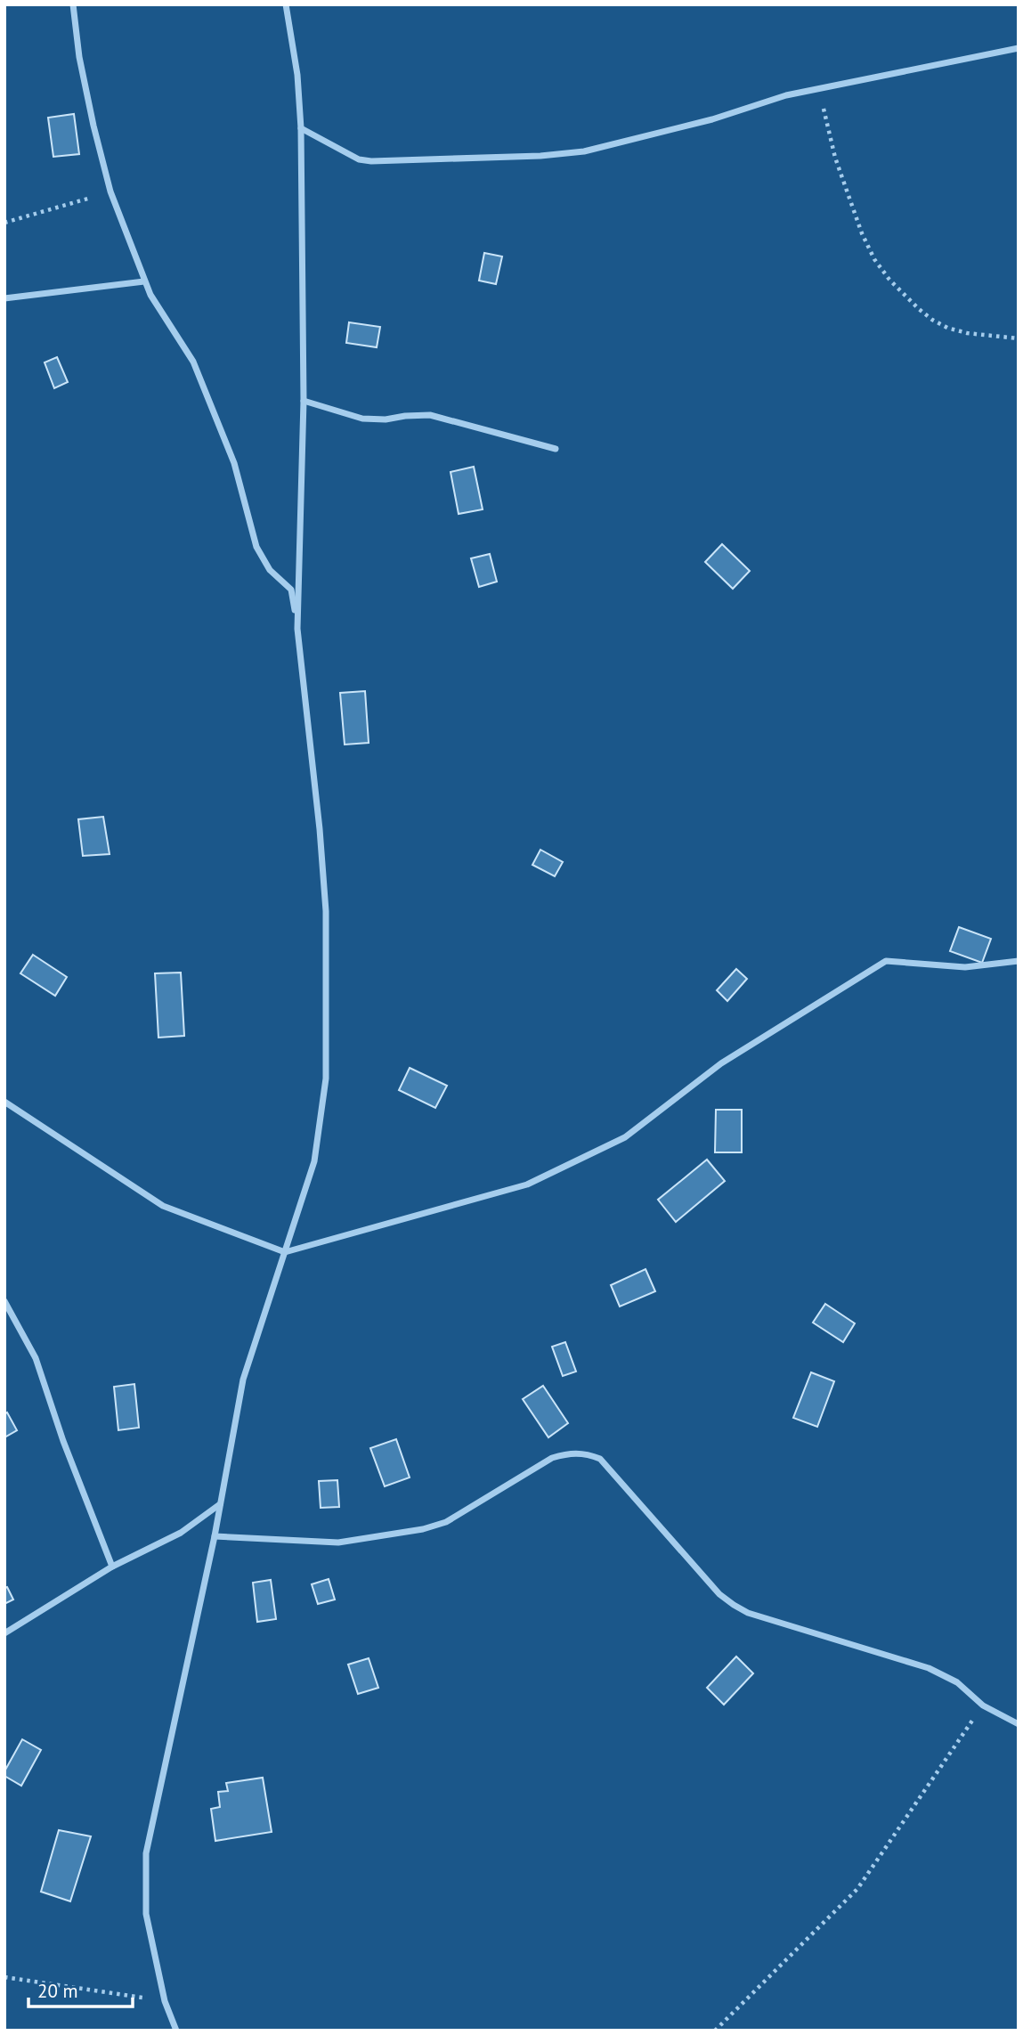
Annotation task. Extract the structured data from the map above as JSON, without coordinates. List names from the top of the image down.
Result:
{
  "scale_bar": "20 m"
}
